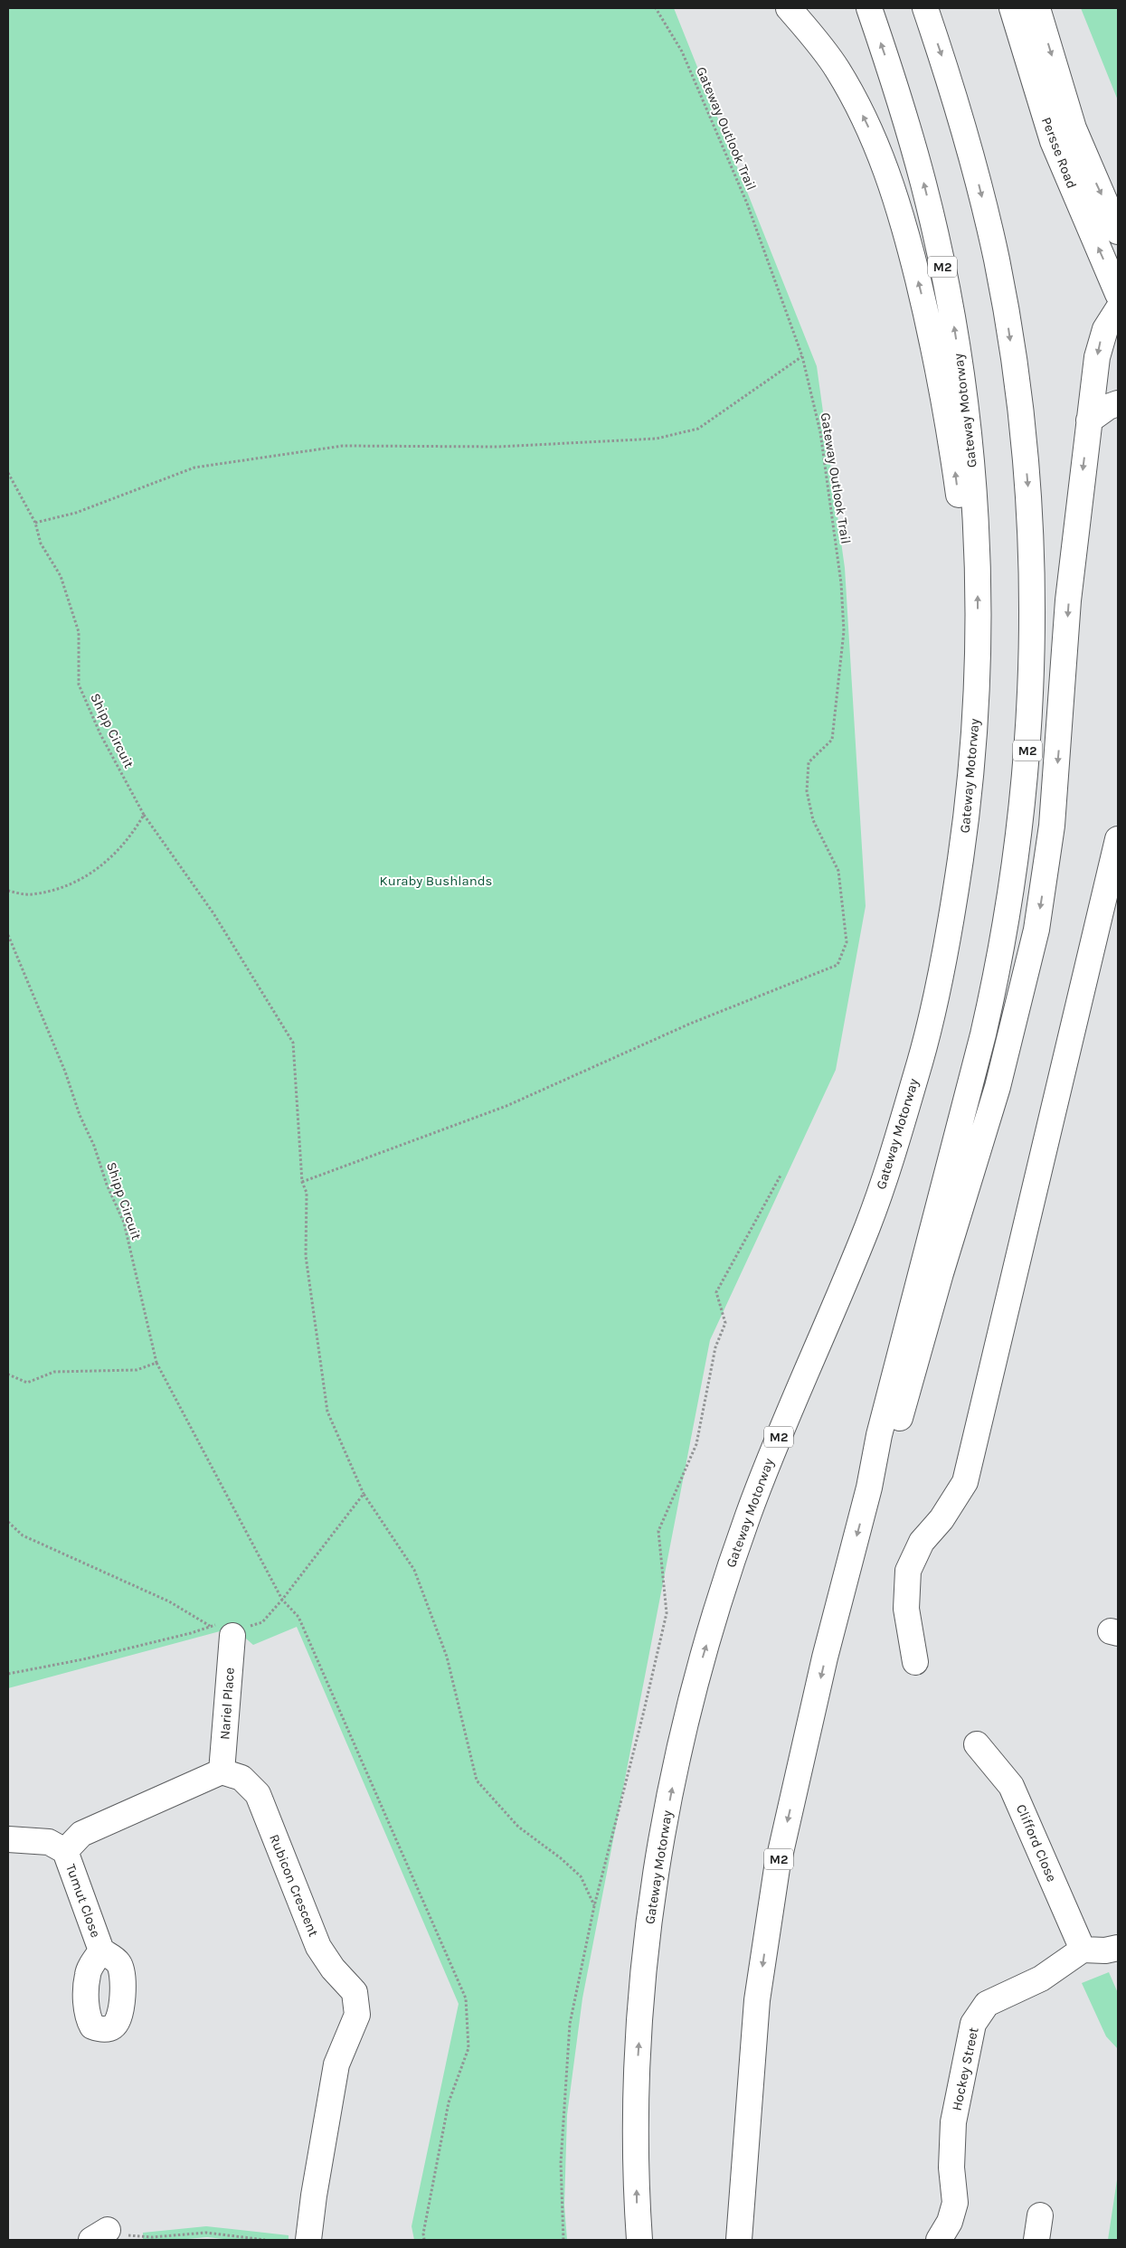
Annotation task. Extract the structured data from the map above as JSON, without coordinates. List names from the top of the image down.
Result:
{
  "streets": {
    "main road": [
      "Persse Road",
      "M2",
      "Gateway Motorway",
      "Nariel Place",
      "Clifford Close",
      "Rubicon Crescent",
      "Tumut Close",
      "Hockey Street"
    ],
    "path": ["Gateway Outlook Trail", "Shipp Circuit"]
  },
  "crossings": [
    ["Gateway Outlook Trail", "Shipp Circuit"],
    ["Nariel Place", "Rubicon Crescent"],
    ["Clifford Close", "Hockey Street"]
  ],
  "parks": ["Kuraby Bushlands"]
}
